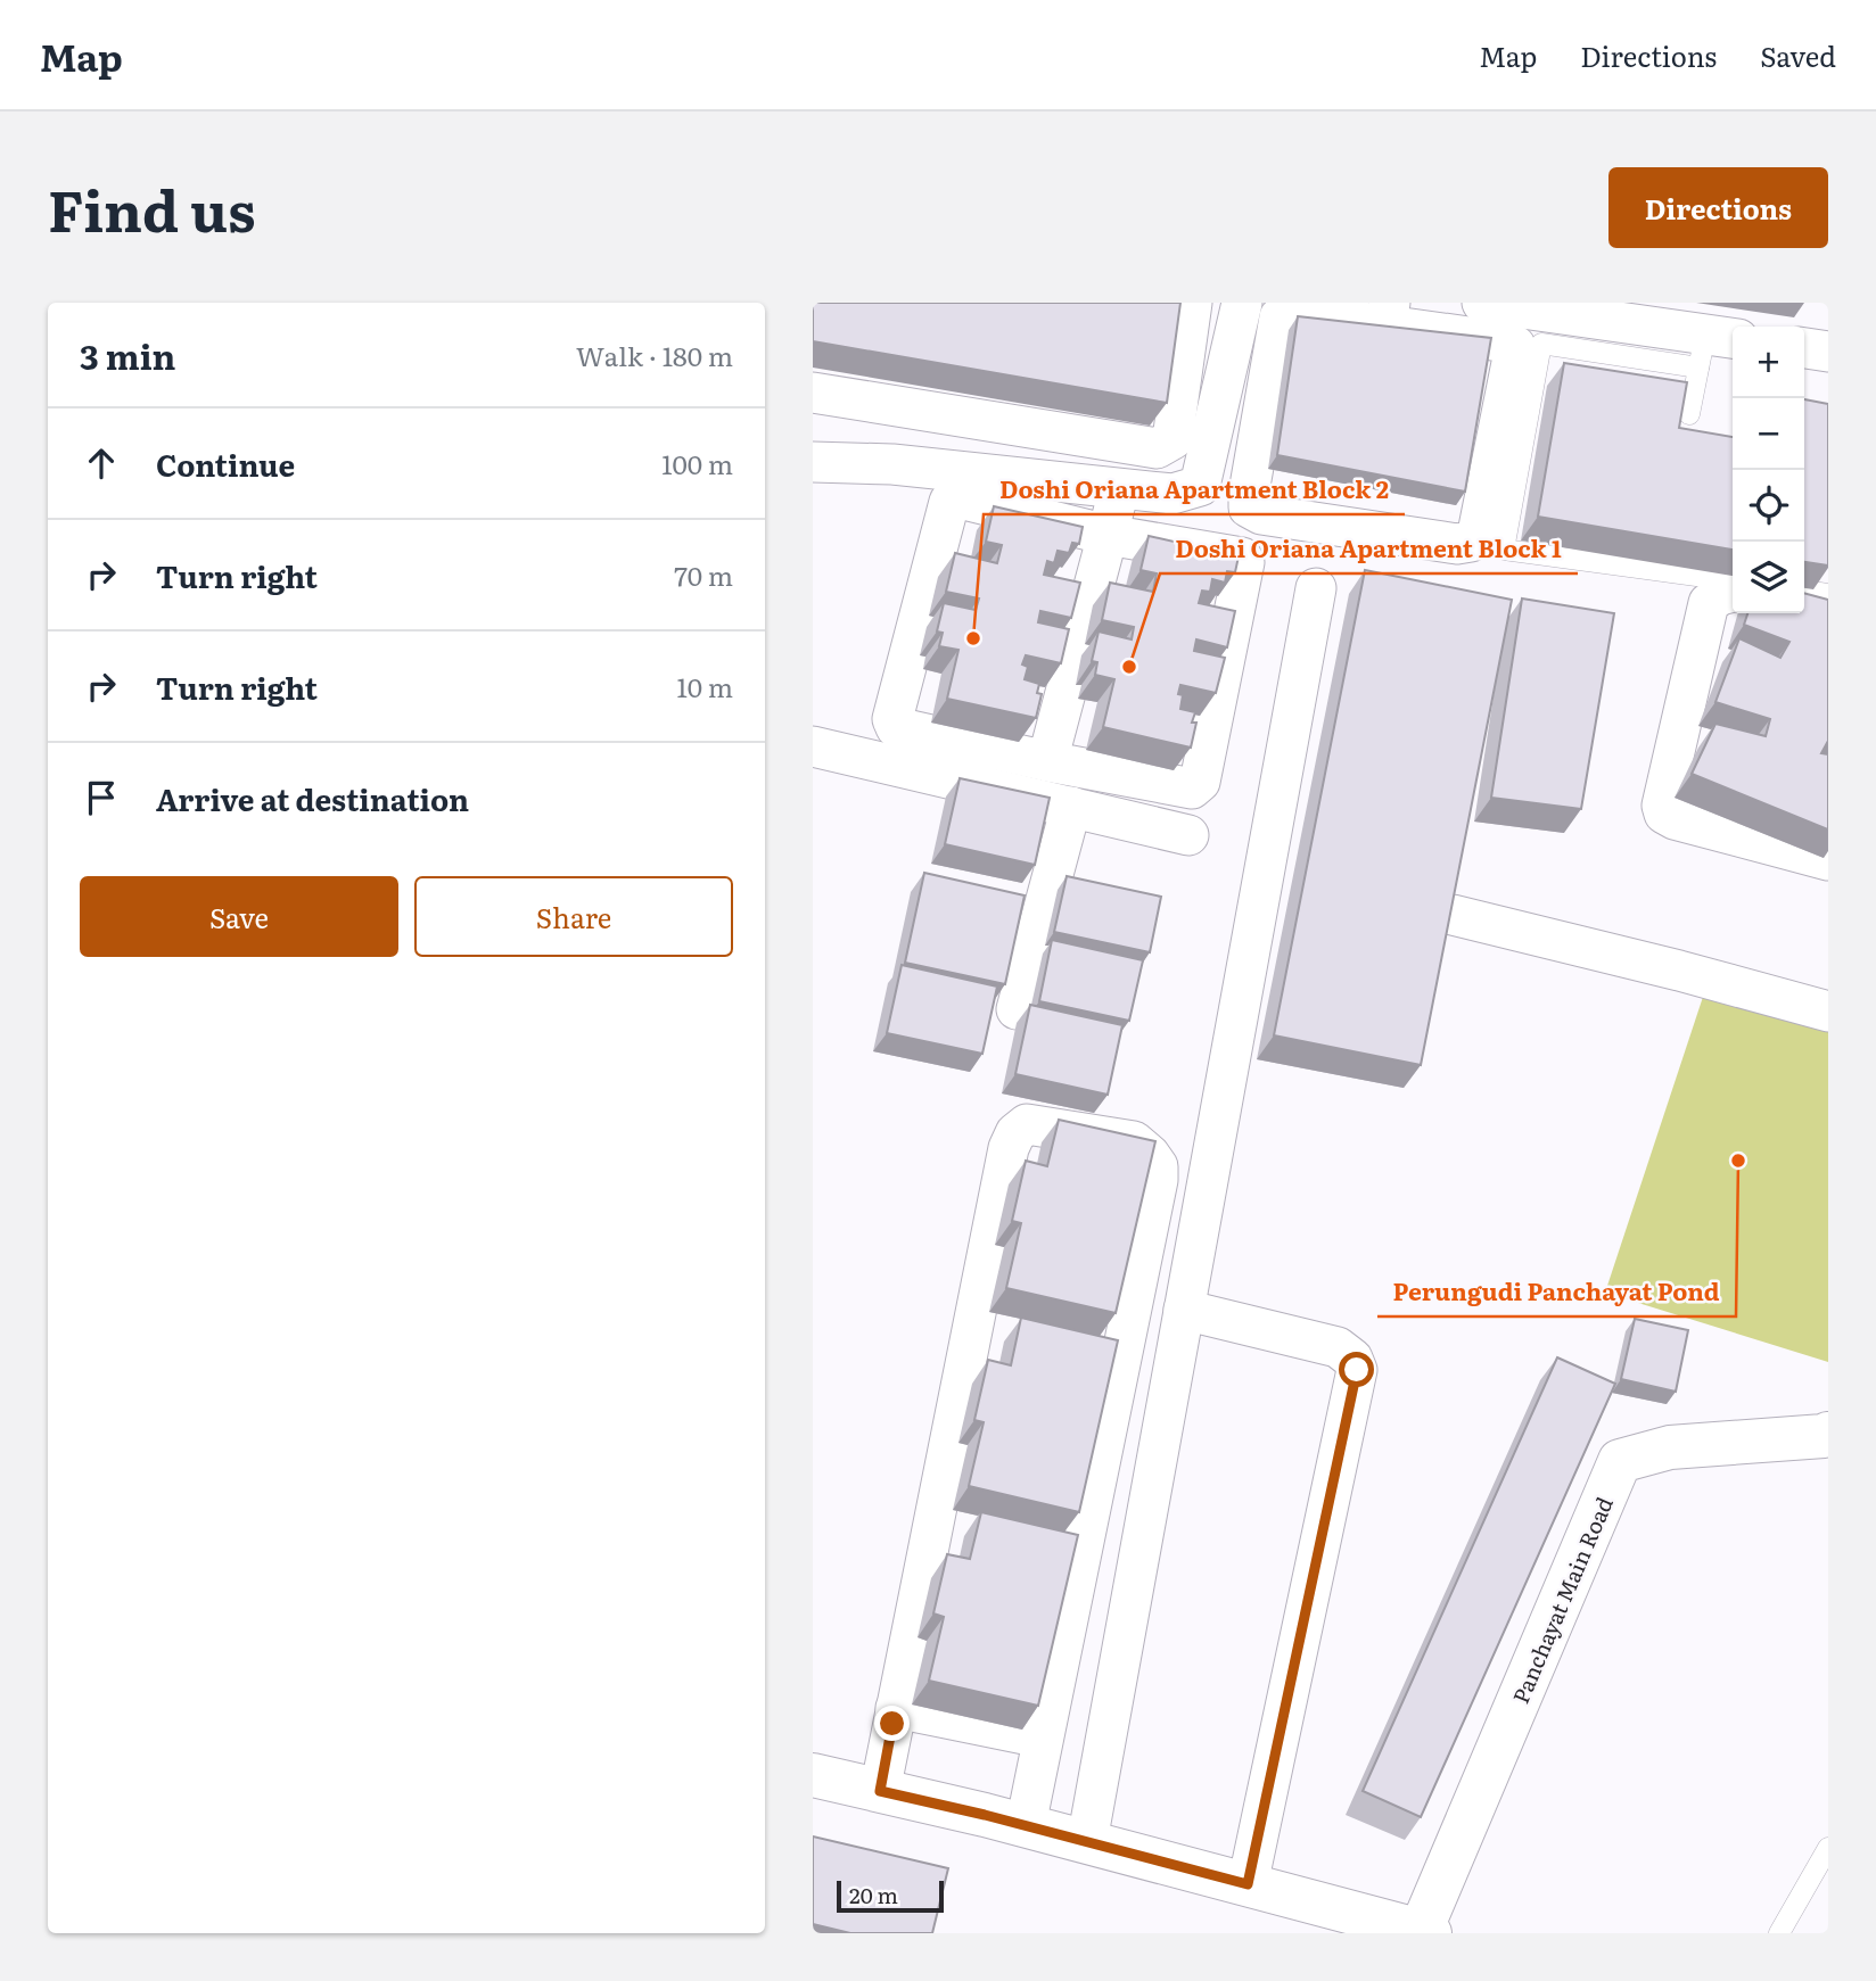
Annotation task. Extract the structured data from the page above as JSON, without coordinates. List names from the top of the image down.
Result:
{
  "streets": {
    "street": ["Panchayat Main Road"]
  },
  "places": ["Doshi Oriana Apartment Block 2", "Doshi Oriana Apartment Block 1", "Perungudi Panchayat Pond"],
  "scale_bar": "20 m",
  "page": {
    "header": "Map",
    "nav": ["Map", "Directions", "Saved"],
    "title": "Find us",
    "buttons": [
      "Directions",
      ["Save", "Share"]
    ],
    "heading": ["3 min", "Walk · 180 m"],
    "map_buttons": ["+", "−"],
    "list": [
      ["Continue", "100 m"],
      ["Turn right", "70 m"],
      ["Turn right", "10 m"],
      "Arrive at destination"
    ],
    "scale": "20 m"
  }
}
